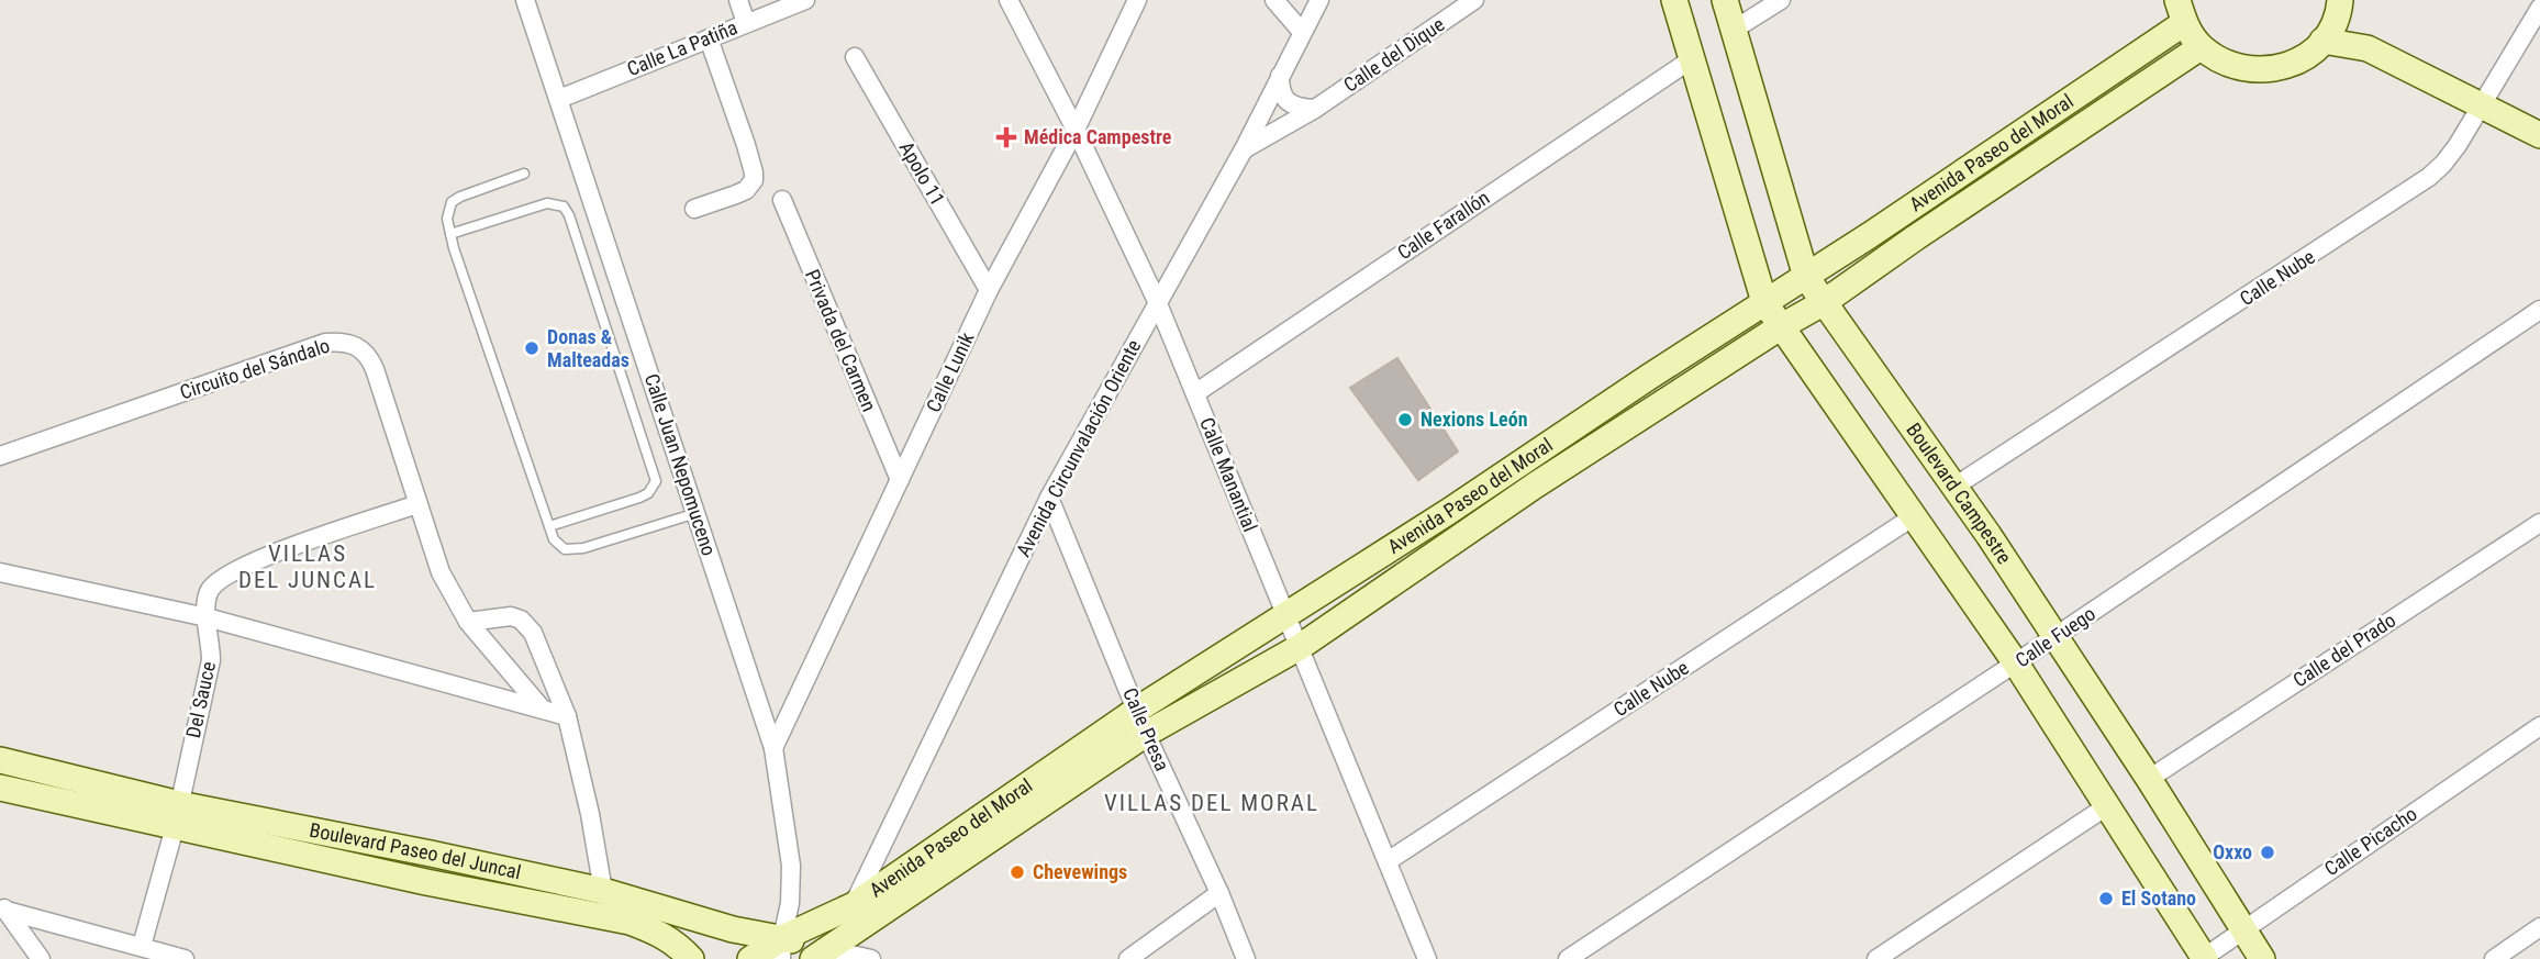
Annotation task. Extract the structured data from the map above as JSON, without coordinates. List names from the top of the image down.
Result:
{
  "streets": {
    "street": [
      "Calle La Patiña",
      "Calle del Dique",
      "Avenida Paseo del Moral",
      "Apolo 11",
      "Calle Farallón",
      "Calle Nube",
      "Privada del Carmen",
      "Circuito del Sándalo",
      "Calle Lunik",
      "Avenida Circunvalación Oriente",
      "Calle Juan Nepomuceno",
      "Calle Manantial",
      "Boulevard Campestre",
      "Calle Fuego",
      "Calle del Prado",
      "Del Sauce",
      "Calle Presa",
      "Calle Picacho",
      "Boulevard Paseo del Juncal"
    ]
  },
  "crossings": [
    ["Calle La Patiña", "Calle Juan Nepomuceno"],
    ["Calle del Dique", "Avenida Circunvalación Oriente"],
    ["Avenida Paseo del Moral", "Avenida Circunvalación Oriente"],
    ["Avenida Paseo del Moral", "Calle Juan Nepomuceno"],
    ["Avenida Paseo del Moral", "Calle Manantial"],
    ["Avenida Paseo del Moral", "Boulevard Campestre"],
    ["Avenida Paseo del Moral", "Calle Presa"],
    ["Avenida Paseo del Moral", "Boulevard Paseo del Juncal"],
    ["Apolo 11", "Calle Lunik"],
    ["Calle Farallón", "Calle Manantial"],
    ["Calle Nube", "Calle Manantial"],
    ["Calle Nube", "Boulevard Campestre"],
    ["Privada del Carmen", "Calle Lunik"],
    ["Circuito del Sándalo", "Del Sauce"],
    ["Calle Lunik", "Calle Juan Nepomuceno"],
    ["Calle Lunik", "Calle Manantial"],
    ["Avenida Circunvalación Oriente", "Calle Manantial"],
    ["Avenida Circunvalación Oriente", "Calle Presa"],
    ["Calle Juan Nepomuceno", "Boulevard Paseo del Juncal"],
    ["Boulevard Campestre", "Calle Fuego"],
    ["Boulevard Campestre", "Calle del Prado"],
    ["Boulevard Campestre", "Calle Picacho"],
    ["Del Sauce", "Boulevard Paseo del Juncal"]
  ],
  "districts": ["VILLAS DEL JUNCAL", "VILLAS DEL MORAL"],
  "places": {
    "health": ["Médica Campestre"],
    "other": [
      "Donas & Malteadas",
      "Nexions León",
      "Oxxo",
      "Chevewings",
      "El Sotano"
    ]
  }
}
